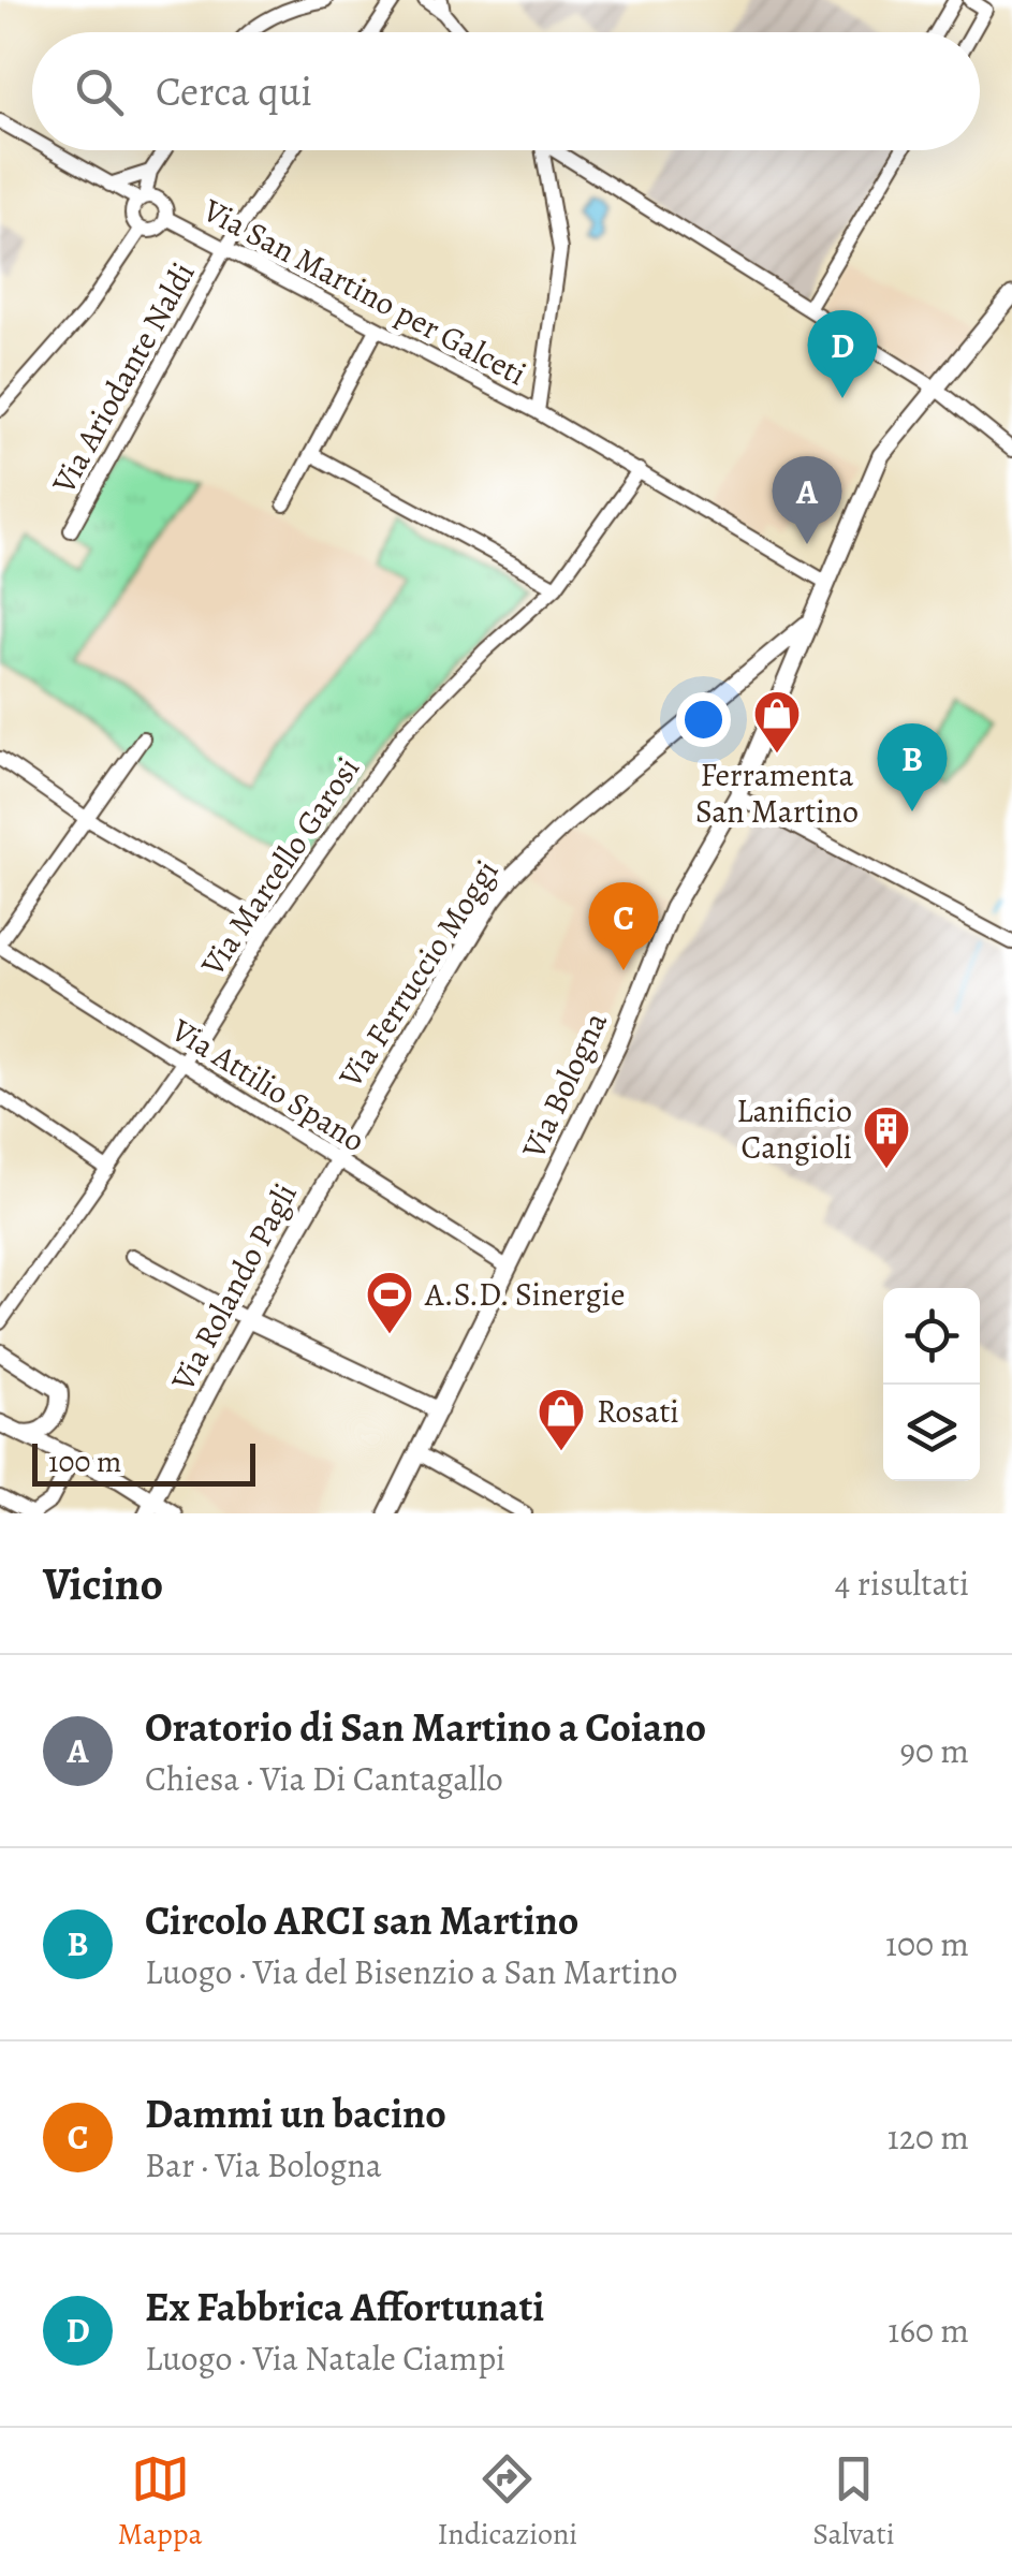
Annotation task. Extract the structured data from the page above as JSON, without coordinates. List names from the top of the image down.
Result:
{
  "streets": {
    "street": [
      "Via San Martino per Galceti",
      "Via Ariodante Naldi",
      "Via Marcello Garosi",
      "Via Ferruccio Moggi",
      "Via Attilio Spano",
      "Via Bologna",
      "Via Rolando Pagli"
    ]
  },
  "crossings": [
    ["Via San Martino per Galceti", "Via Ariodante Naldi"],
    ["Via San Martino per Galceti", "Via Marcello Garosi"],
    ["Via San Martino per Galceti", "Via Bologna"],
    ["Via Marcello Garosi", "Via Attilio Spano"],
    ["Via Ferruccio Moggi", "Via Attilio Spano"],
    ["Via Ferruccio Moggi", "Via Bologna"],
    ["Via Ferruccio Moggi", "Via Rolando Pagli"],
    ["Via Attilio Spano", "Via Bologna"],
    ["Via Attilio Spano", "Via Rolando Pagli"]
  ],
  "places": {
    "shop": ["Ferramenta San Martino", "Rosati"],
    "building": ["Lanificio Cangioli"],
    "sports": ["A.S.D. Sinergie"]
  },
  "scale_bar": "100 m",
  "page": {
    "search": "Cerca qui",
    "pins": [
      "D",
      "A",
      "B",
      "C"
    ],
    "scale": "100 m",
    "heading": ["Vicino", "4 risultati"],
    "list": [
      {
        "mark": "A",
        "name": "Oratorio di San Martino a Coiano",
        "note": "Chiesa · Via Di Cantagallo",
        "value": "90 m"
      },
      {
        "mark": "B",
        "name": "Circolo ARCI san Martino",
        "note": "Luogo · Via del Bisenzio a San Martino",
        "value": "100 m"
      },
      {
        "mark": "C",
        "name": "Dammi un bacino",
        "note": "Bar · Via Bologna",
        "value": "120 m"
      },
      {
        "mark": "D",
        "name": "Ex Fabbrica Affortunati",
        "note": "Luogo · Via Natale Ciampi",
        "value": "160 m"
      }
    ],
    "nav": ["Mappa", "Indicazioni", "Salvati"]
  }
}
